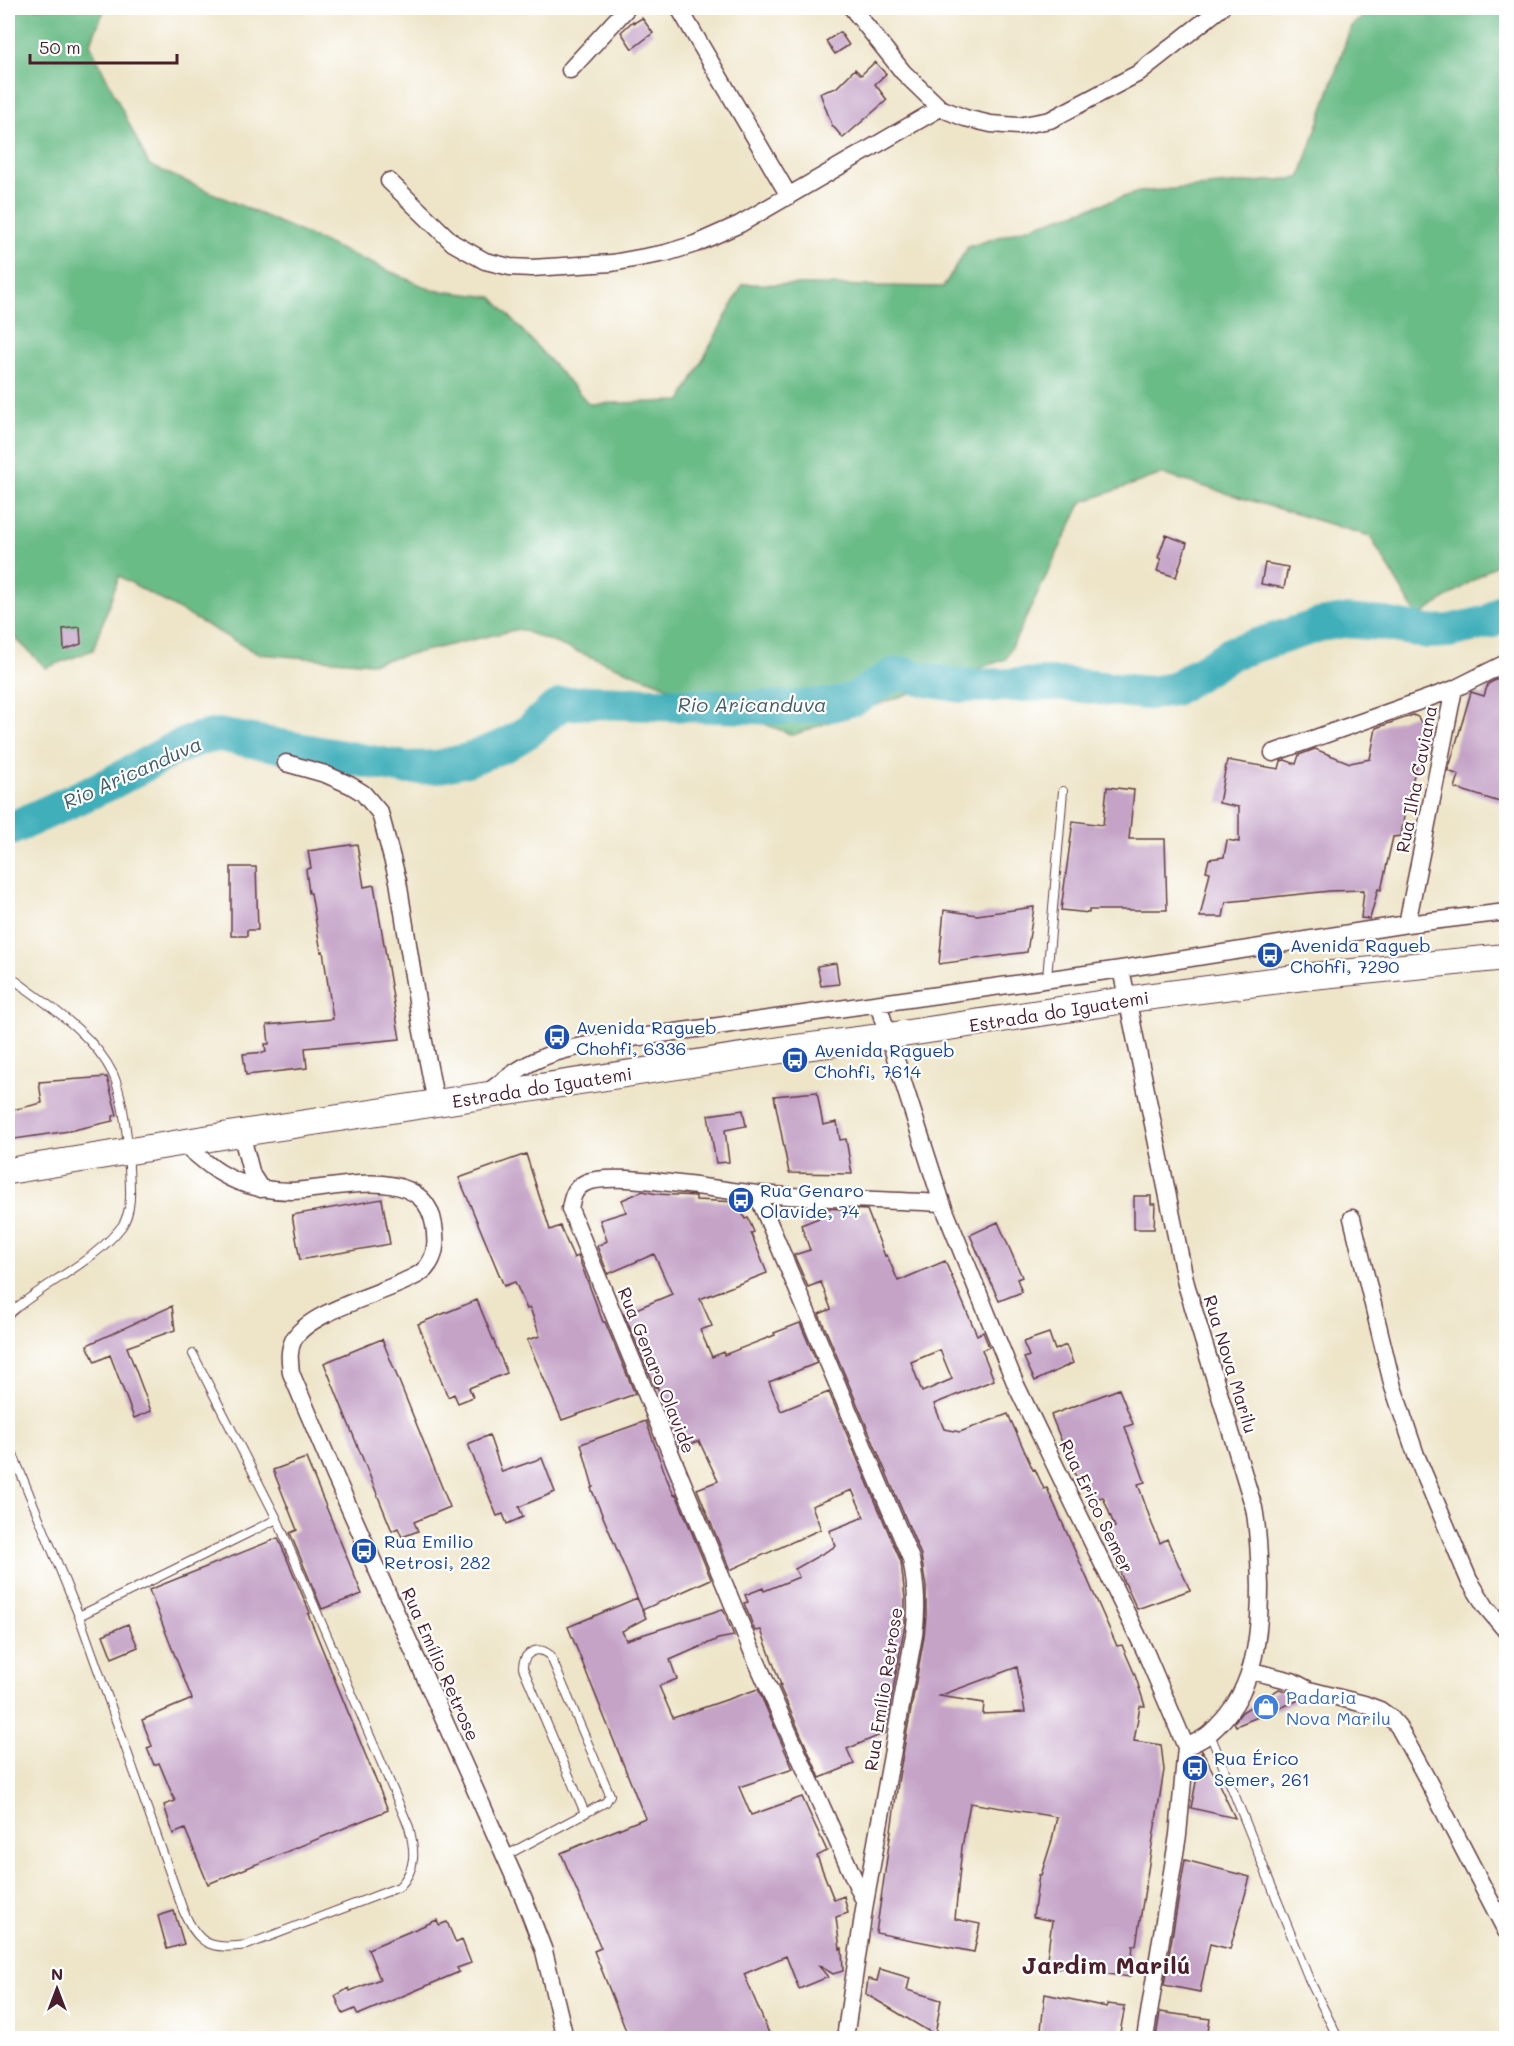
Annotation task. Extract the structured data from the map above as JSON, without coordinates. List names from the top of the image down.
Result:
{
  "streets": {
    "main road": ["Estrada do Iguatemi"],
    "street": [
      "Rua Ilha Caviana",
      "Rua Nova Marilu",
      "Rua Genaro Olavide",
      "Rua Erico Semer",
      "Rua Emílio Retrose"
    ]
  },
  "crossings": [
    ["Estrada do Iguatemi", "Rua Nova Marilu"],
    ["Estrada do Iguatemi", "Rua Erico Semer"],
    ["Estrada do Iguatemi", "Rua Emílio Retrose"],
    ["Rua Nova Marilu", "Rua Erico Semer"],
    ["Rua Genaro Olavide", "Rua Erico Semer"],
    ["Rua Genaro Olavide", "Rua Emílio Retrose"]
  ],
  "districts": ["Jardim Marilú"],
  "water": ["Rio Aricanduva"],
  "places": {
    "bus stop": [
      "Avenida Ragueb Chohfi, 7290",
      "Avenida Ragueb Chohfi, 6336",
      "Avenida Ragueb Chohfi, 7614",
      "Rua Genaro Olavide, 74",
      "Rua Emilio Retrosi, 282",
      "Rua Érico Semer, 261"
    ],
    "shop": ["Padaria Nova Marilu"]
  },
  "scale_bar": "50 m",
  "north": "top"
}
